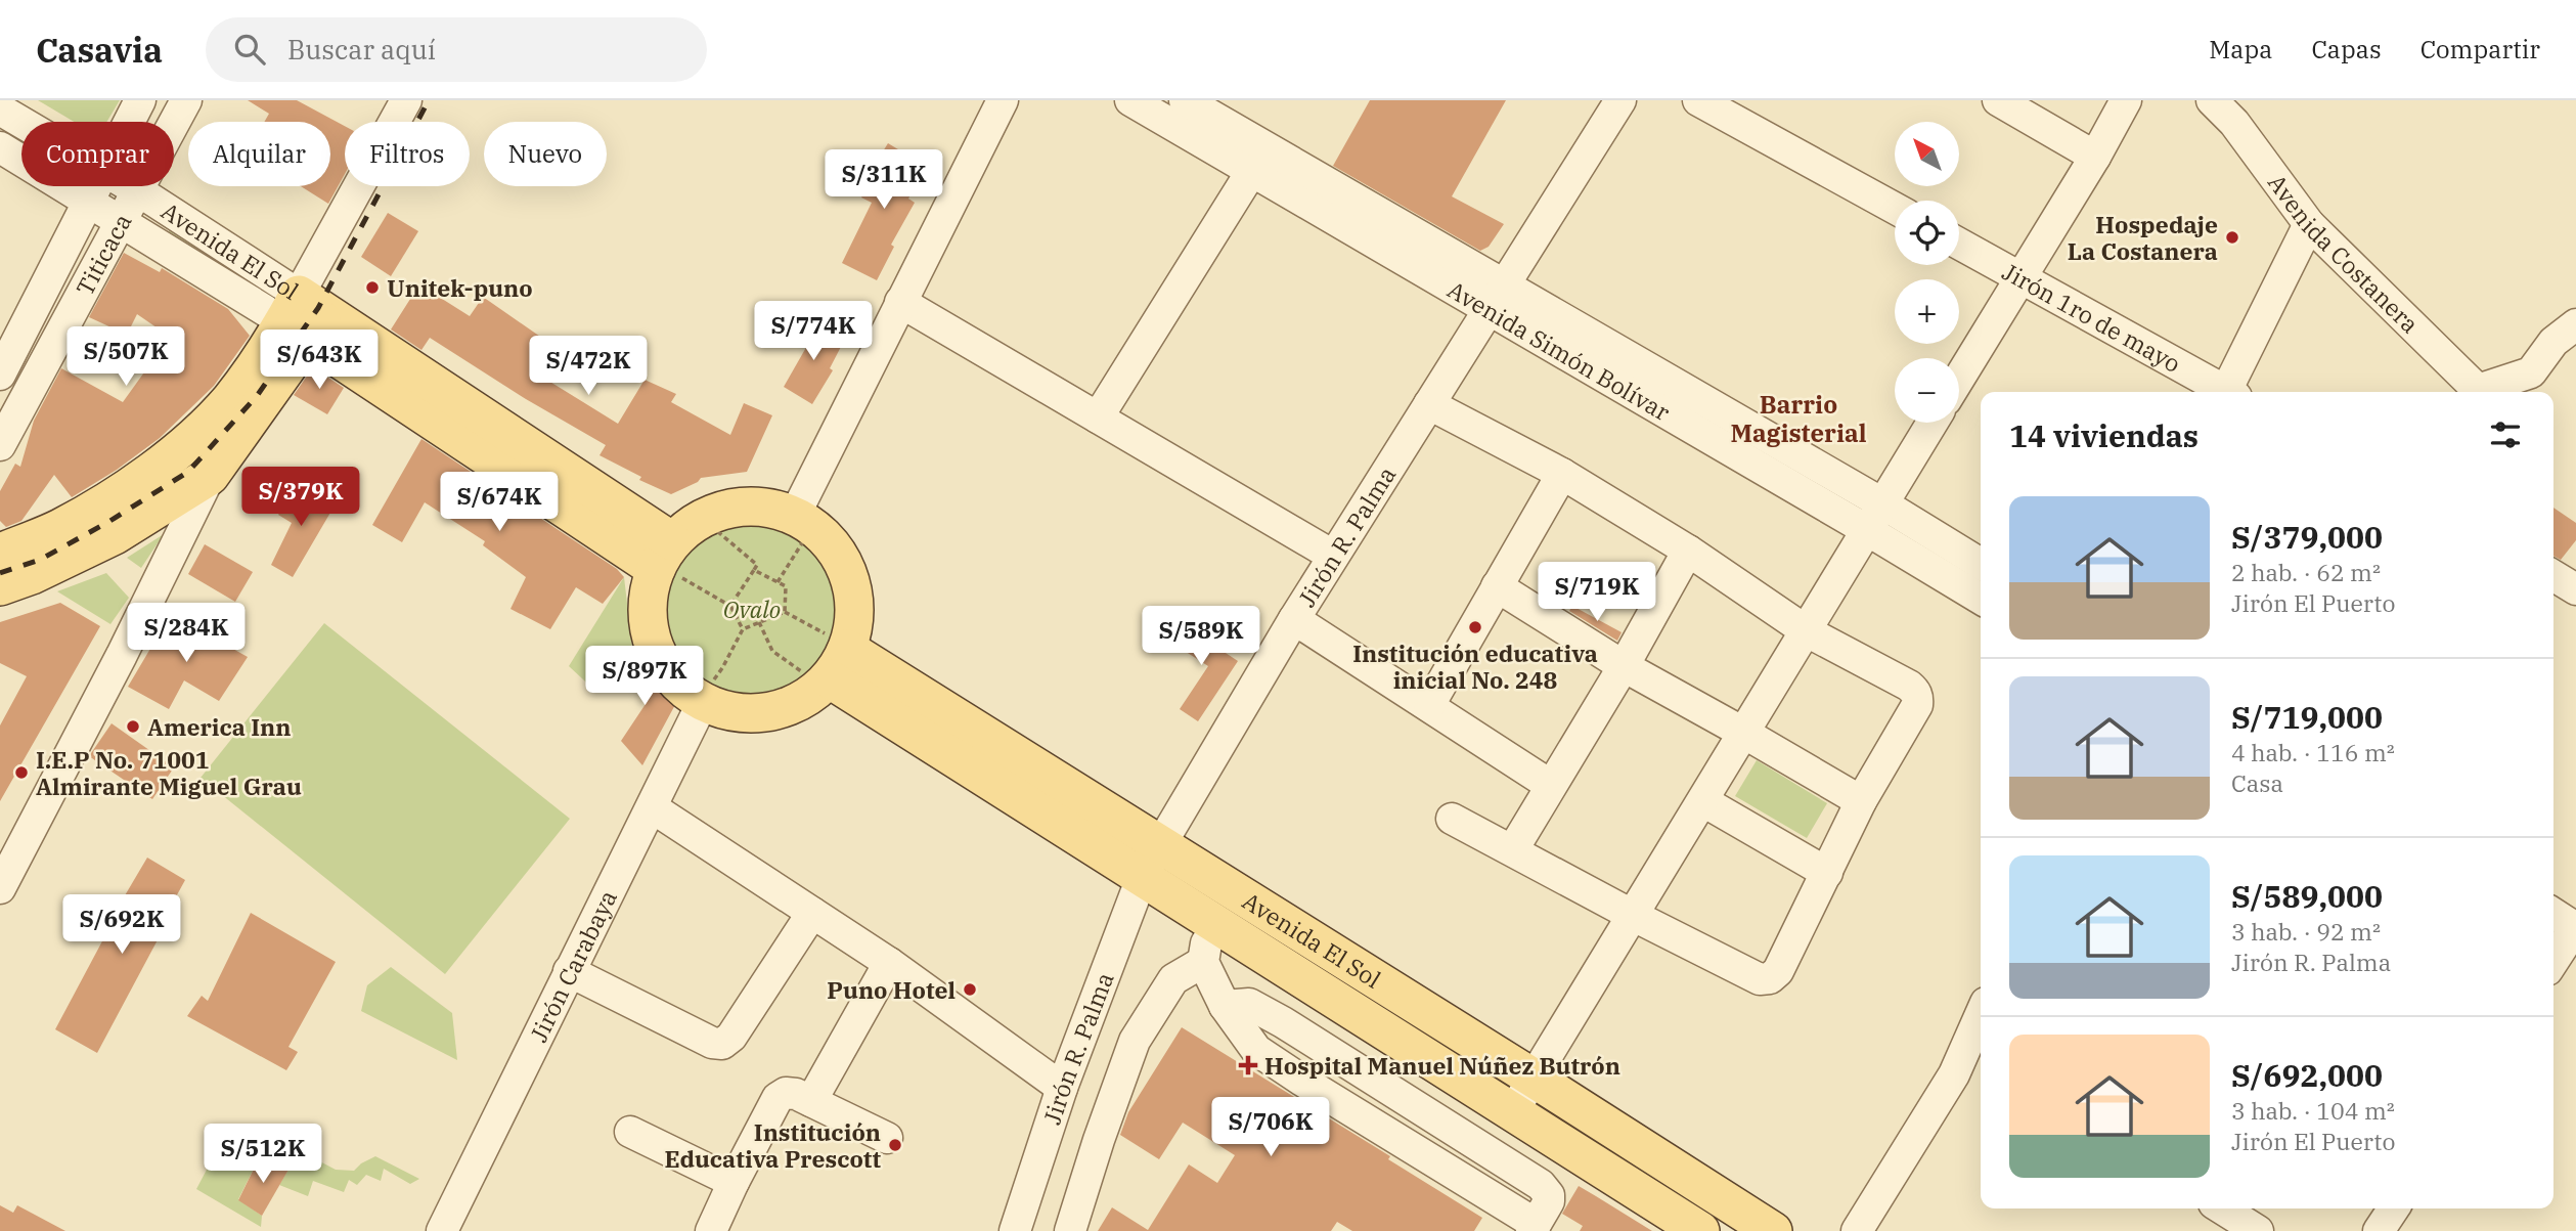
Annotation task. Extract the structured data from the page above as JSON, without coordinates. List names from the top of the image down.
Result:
{
  "streets": {
    "main road": ["Avenida El Sol"],
    "street": [
      "Avenida Costanera",
      "Titicaca",
      "Jirón 1ro de mayo",
      "Avenida Simón Bolívar",
      "Jirón R. Palma",
      "Jirón Carabaya"
    ]
  },
  "crossings": [
    ["Avenida El Sol", "Titicaca"],
    ["Avenida El Sol", "Jirón R. Palma"],
    ["Avenida Simón Bolívar", "Jirón R. Palma"]
  ],
  "districts": ["Barrio Magisterial"],
  "parks": ["Ovalo"],
  "places": {
    "other": [
      "Hospedaje La Costanera",
      "Unitek-puno",
      "Institución educativa inicial No. 248",
      "America Inn",
      "I.E.P No. 71001 Almirante Miguel Grau",
      "Puno Hotel",
      "Institución Educativa Prescott"
    ],
    "health": ["Hospital Manuel Núñez Butrón"]
  },
  "north": "top left",
  "page": {
    "header": "Casavia",
    "search": "Buscar aquí",
    "nav": ["Mapa", "Capas", "Compartir"],
    "map_buttons": ["+", "−"],
    "chip": [
      "Comprar",
      "Alquilar",
      "Filtros",
      "Nuevo"
    ],
    "price": [
      "S/311K",
      "S/774K",
      "S/507K",
      "S/643K",
      "S/472K",
      "S/379K",
      "S/674K",
      "S/719K",
      "S/284K",
      "S/589K",
      "S/897K",
      "S/692K",
      "S/706K",
      "S/512K"
    ],
    "heading": "14 viviendas",
    "list": [
      {
        "name": "S/379,000",
        "note": "2 hab. · 62 m² · Jirón El Puerto"
      },
      {
        "name": "S/719,000",
        "note": "4 hab. · 116 m² · Casa"
      },
      {
        "name": "S/589,000",
        "note": "3 hab. · 92 m² · Jirón R. Palma"
      },
      {
        "name": "S/692,000",
        "note": "3 hab. · 104 m² · Jirón El Puerto"
      }
    ]
  }
}
